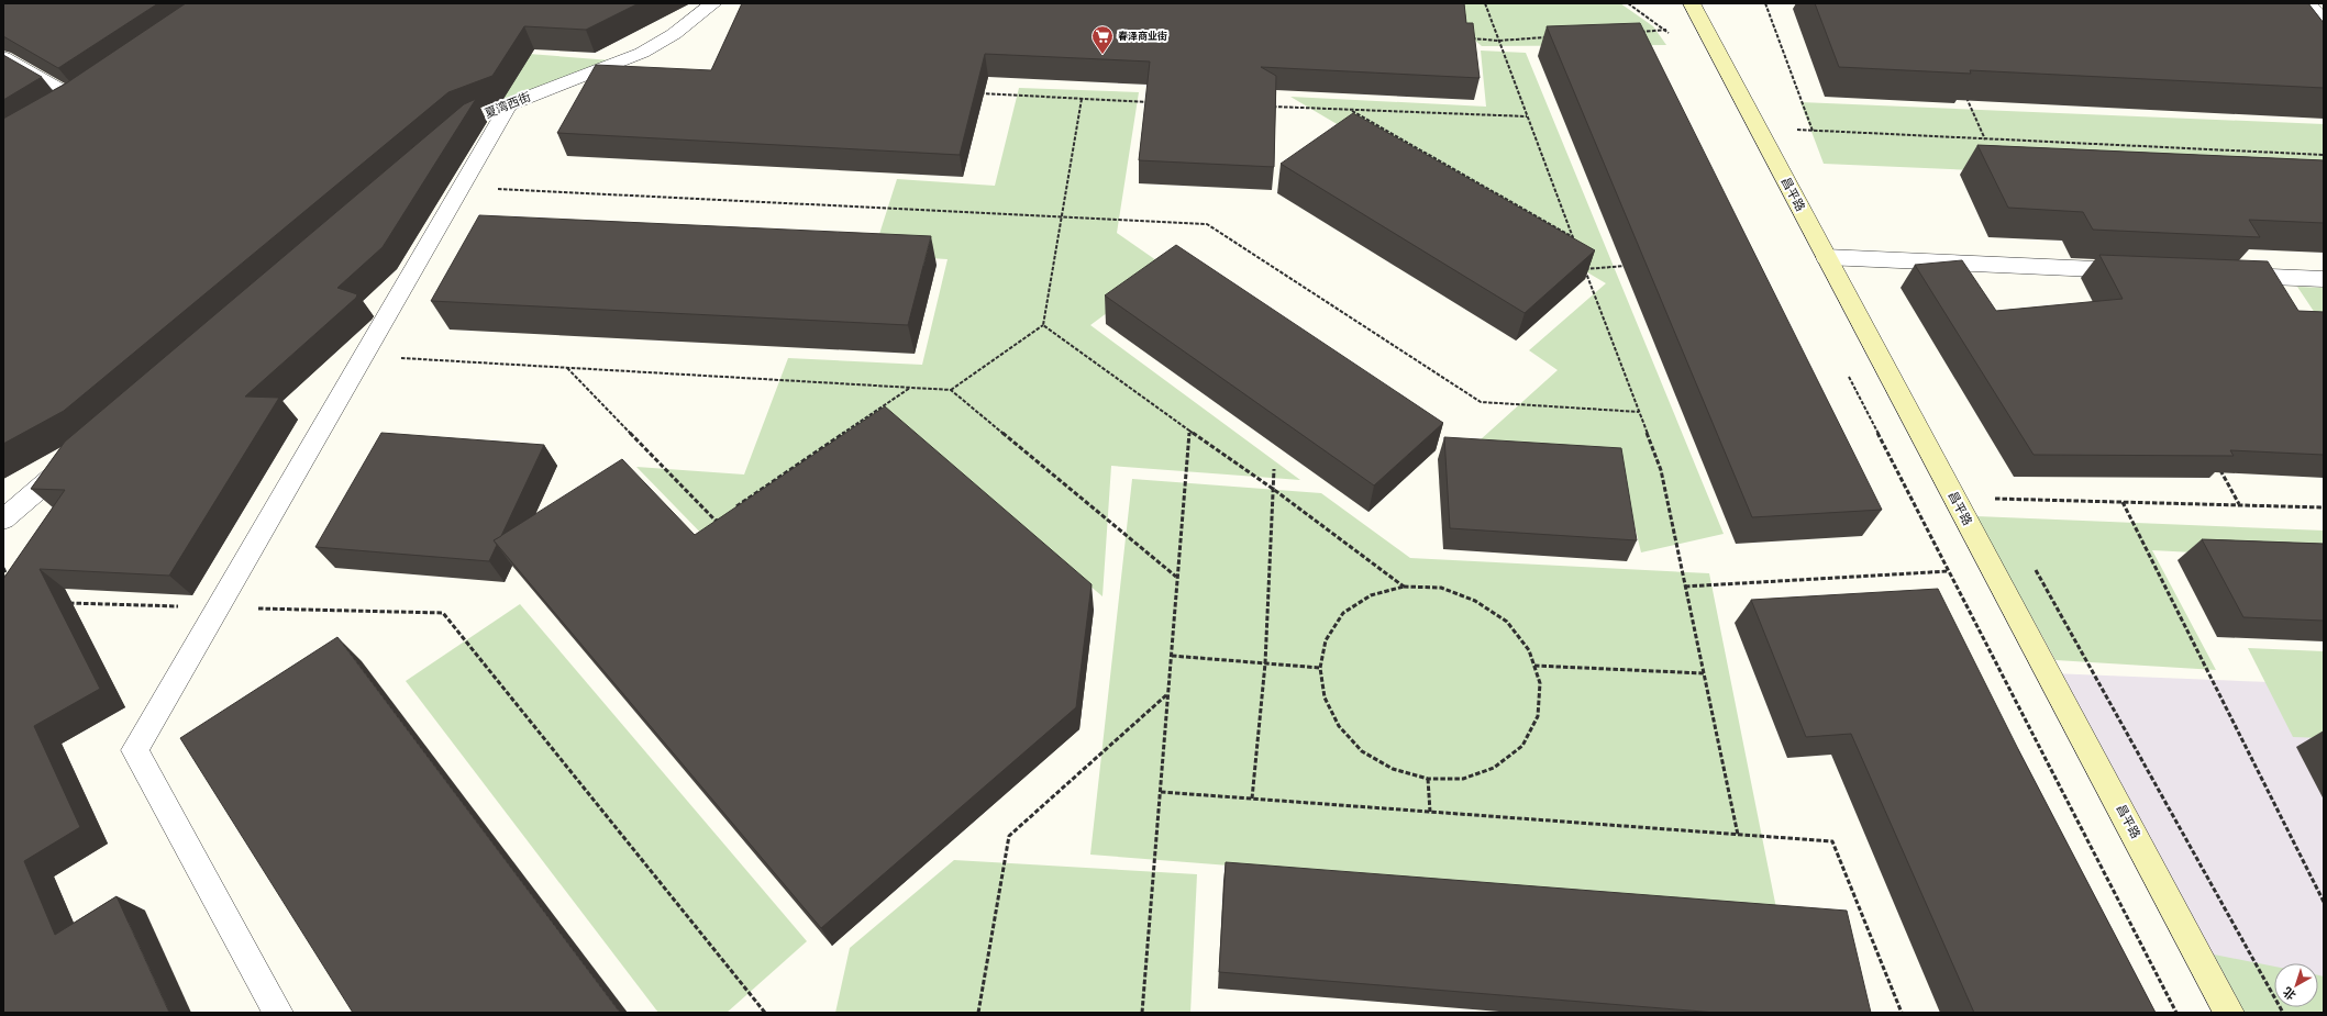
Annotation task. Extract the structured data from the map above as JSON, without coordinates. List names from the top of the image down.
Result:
{
  "streets": {
    "street": ["昌平路"],
    "lane": ["夏湾西街"]
  },
  "places": {
    "supermarket": ["春泽商业街"]
  },
  "north": "bottom left"
}
